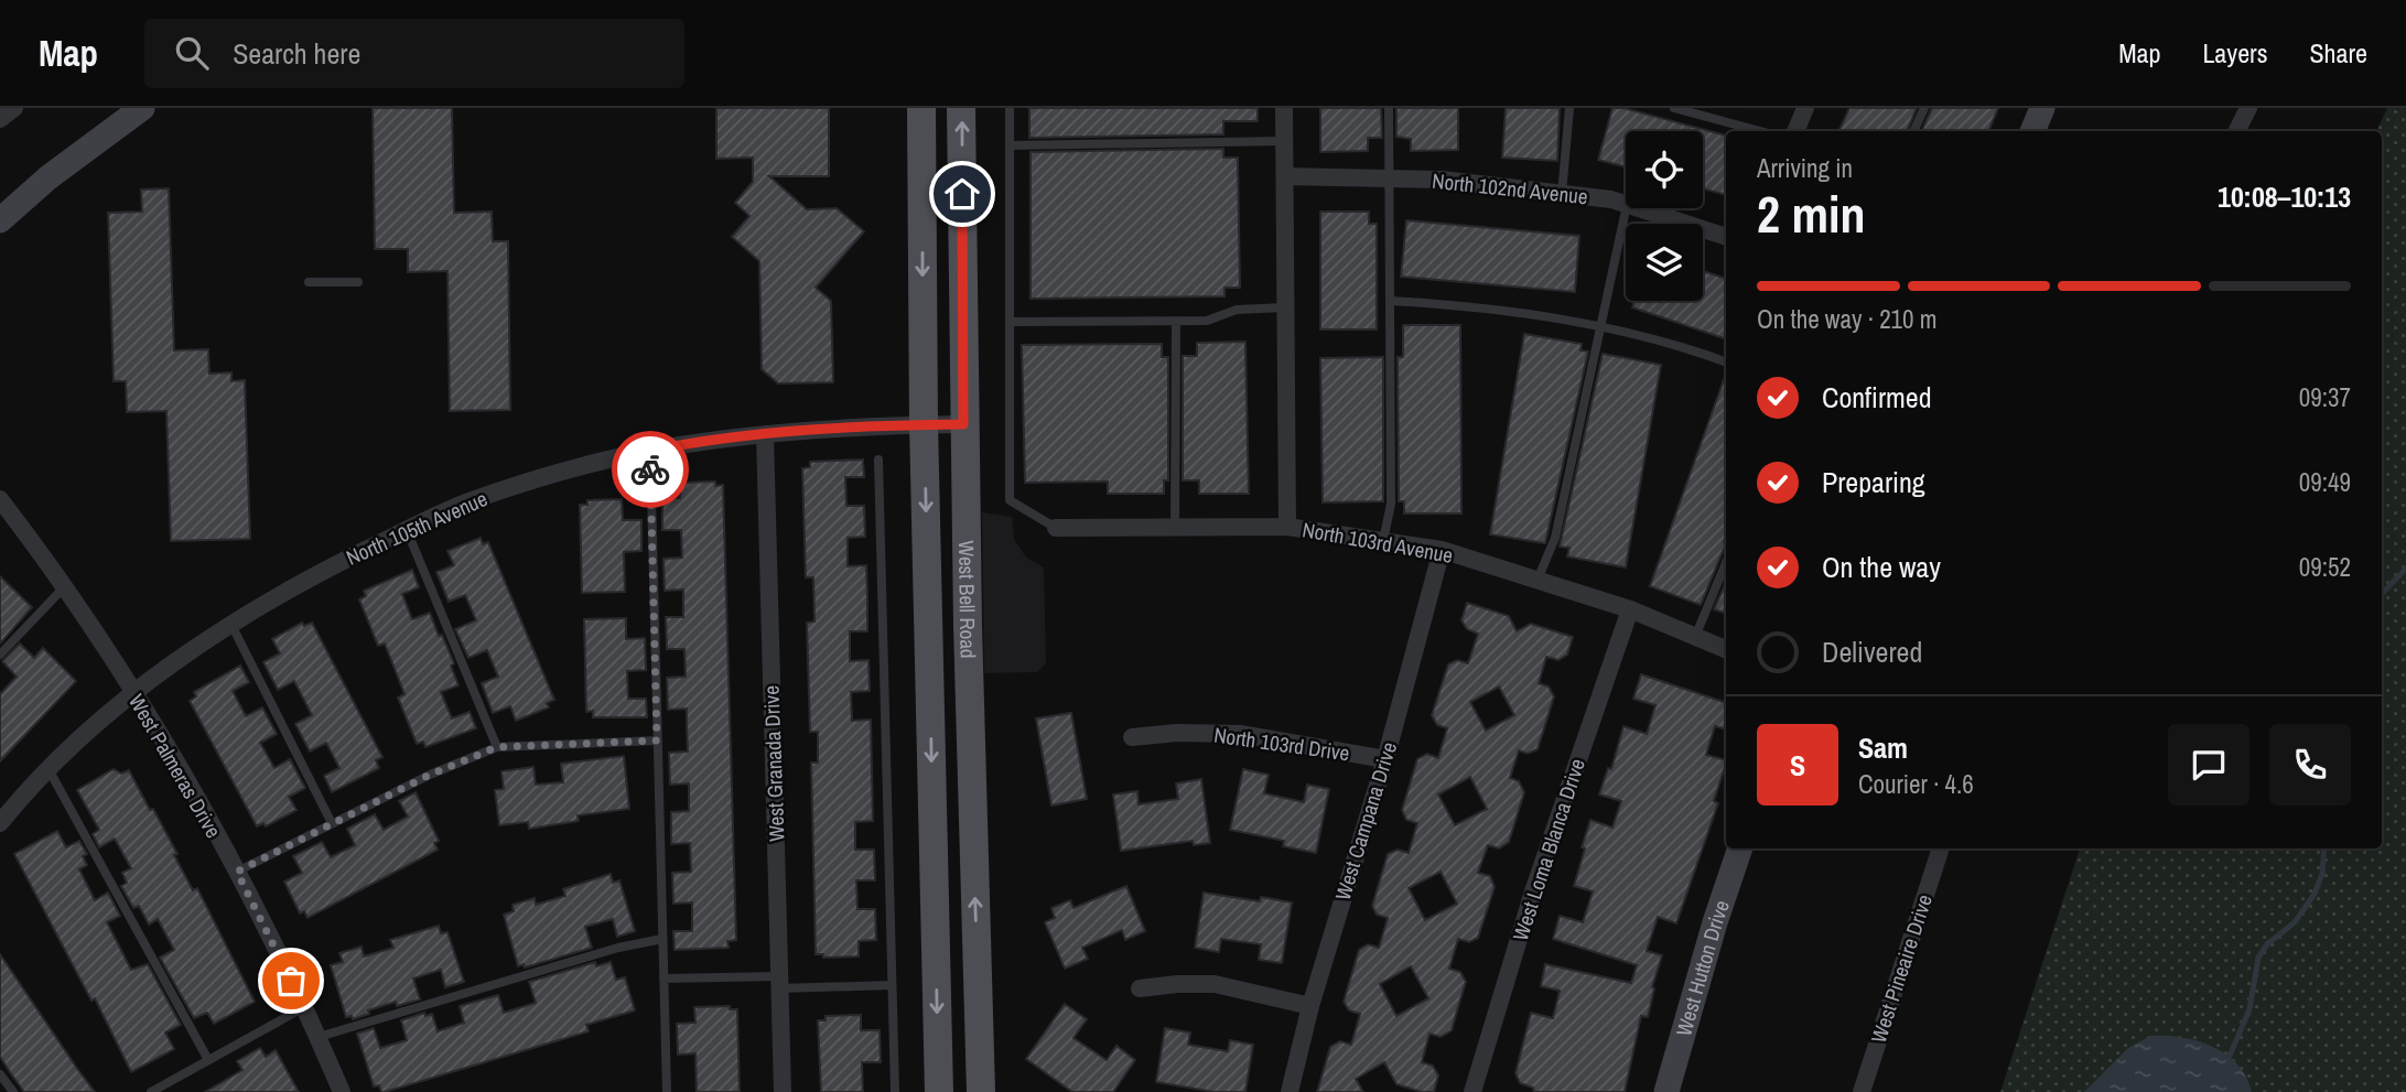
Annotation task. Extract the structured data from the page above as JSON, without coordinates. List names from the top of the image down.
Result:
{
  "streets": {
    "main road": ["West Bell Road"],
    "street": [
      "North 102nd Avenue",
      "North 105th Avenue",
      "North 103rd Avenue",
      "North 103rd Drive",
      "West Granada Drive",
      "West Palmeras Drive",
      "West Campana Drive",
      "West Loma Blanca Drive",
      "West Hutton Drive",
      "West Pineaire Drive"
    ]
  },
  "crossings": [
    ["North 105th Avenue", "West Bell Road"],
    ["North 105th Avenue", "West Granada Drive"],
    ["North 105th Avenue", "West Palmeras Drive"],
    ["North 103rd Avenue", "West Campana Drive"],
    ["North 103rd Avenue", "West Loma Blanca Drive"],
    ["North 103rd Drive", "West Campana Drive"]
  ],
  "page": {
    "header": "Map",
    "search": "Search here",
    "nav": ["Map", "Layers", "Share"],
    "heading": ["2 min", "Arriving in", "10:08–10:13"],
    "panel": ["Sam", "Courier · 4.6"],
    "bar": "On the way · 210 m",
    "list": [
      ["Confirmed", "09:37"],
      ["Preparing", "09:49"],
      ["On the way", "09:52"],
      "Delivered"
    ],
    "round": "S"
  }
}
